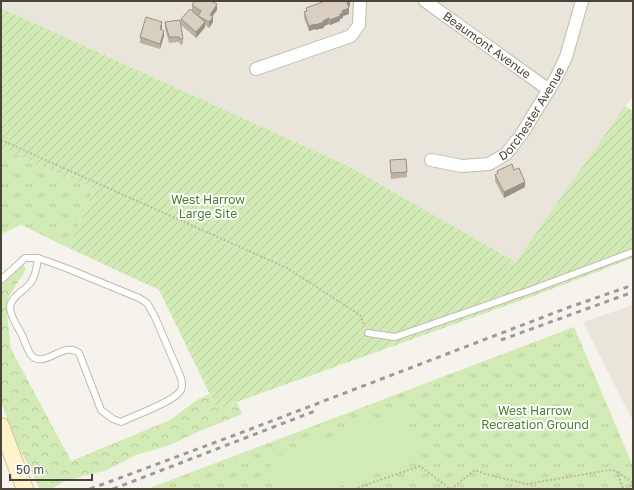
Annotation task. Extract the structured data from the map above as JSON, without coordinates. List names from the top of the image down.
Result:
{
  "streets": {
    "street": ["Beaumont Avenue", "Dorchester Avenue"]
  },
  "crossings": [
    ["Beaumont Avenue", "Dorchester Avenue"]
  ],
  "parks": ["West Harrow Large Site", "West Harrow Recreation Ground"],
  "scale_bar": "50 m"
}
